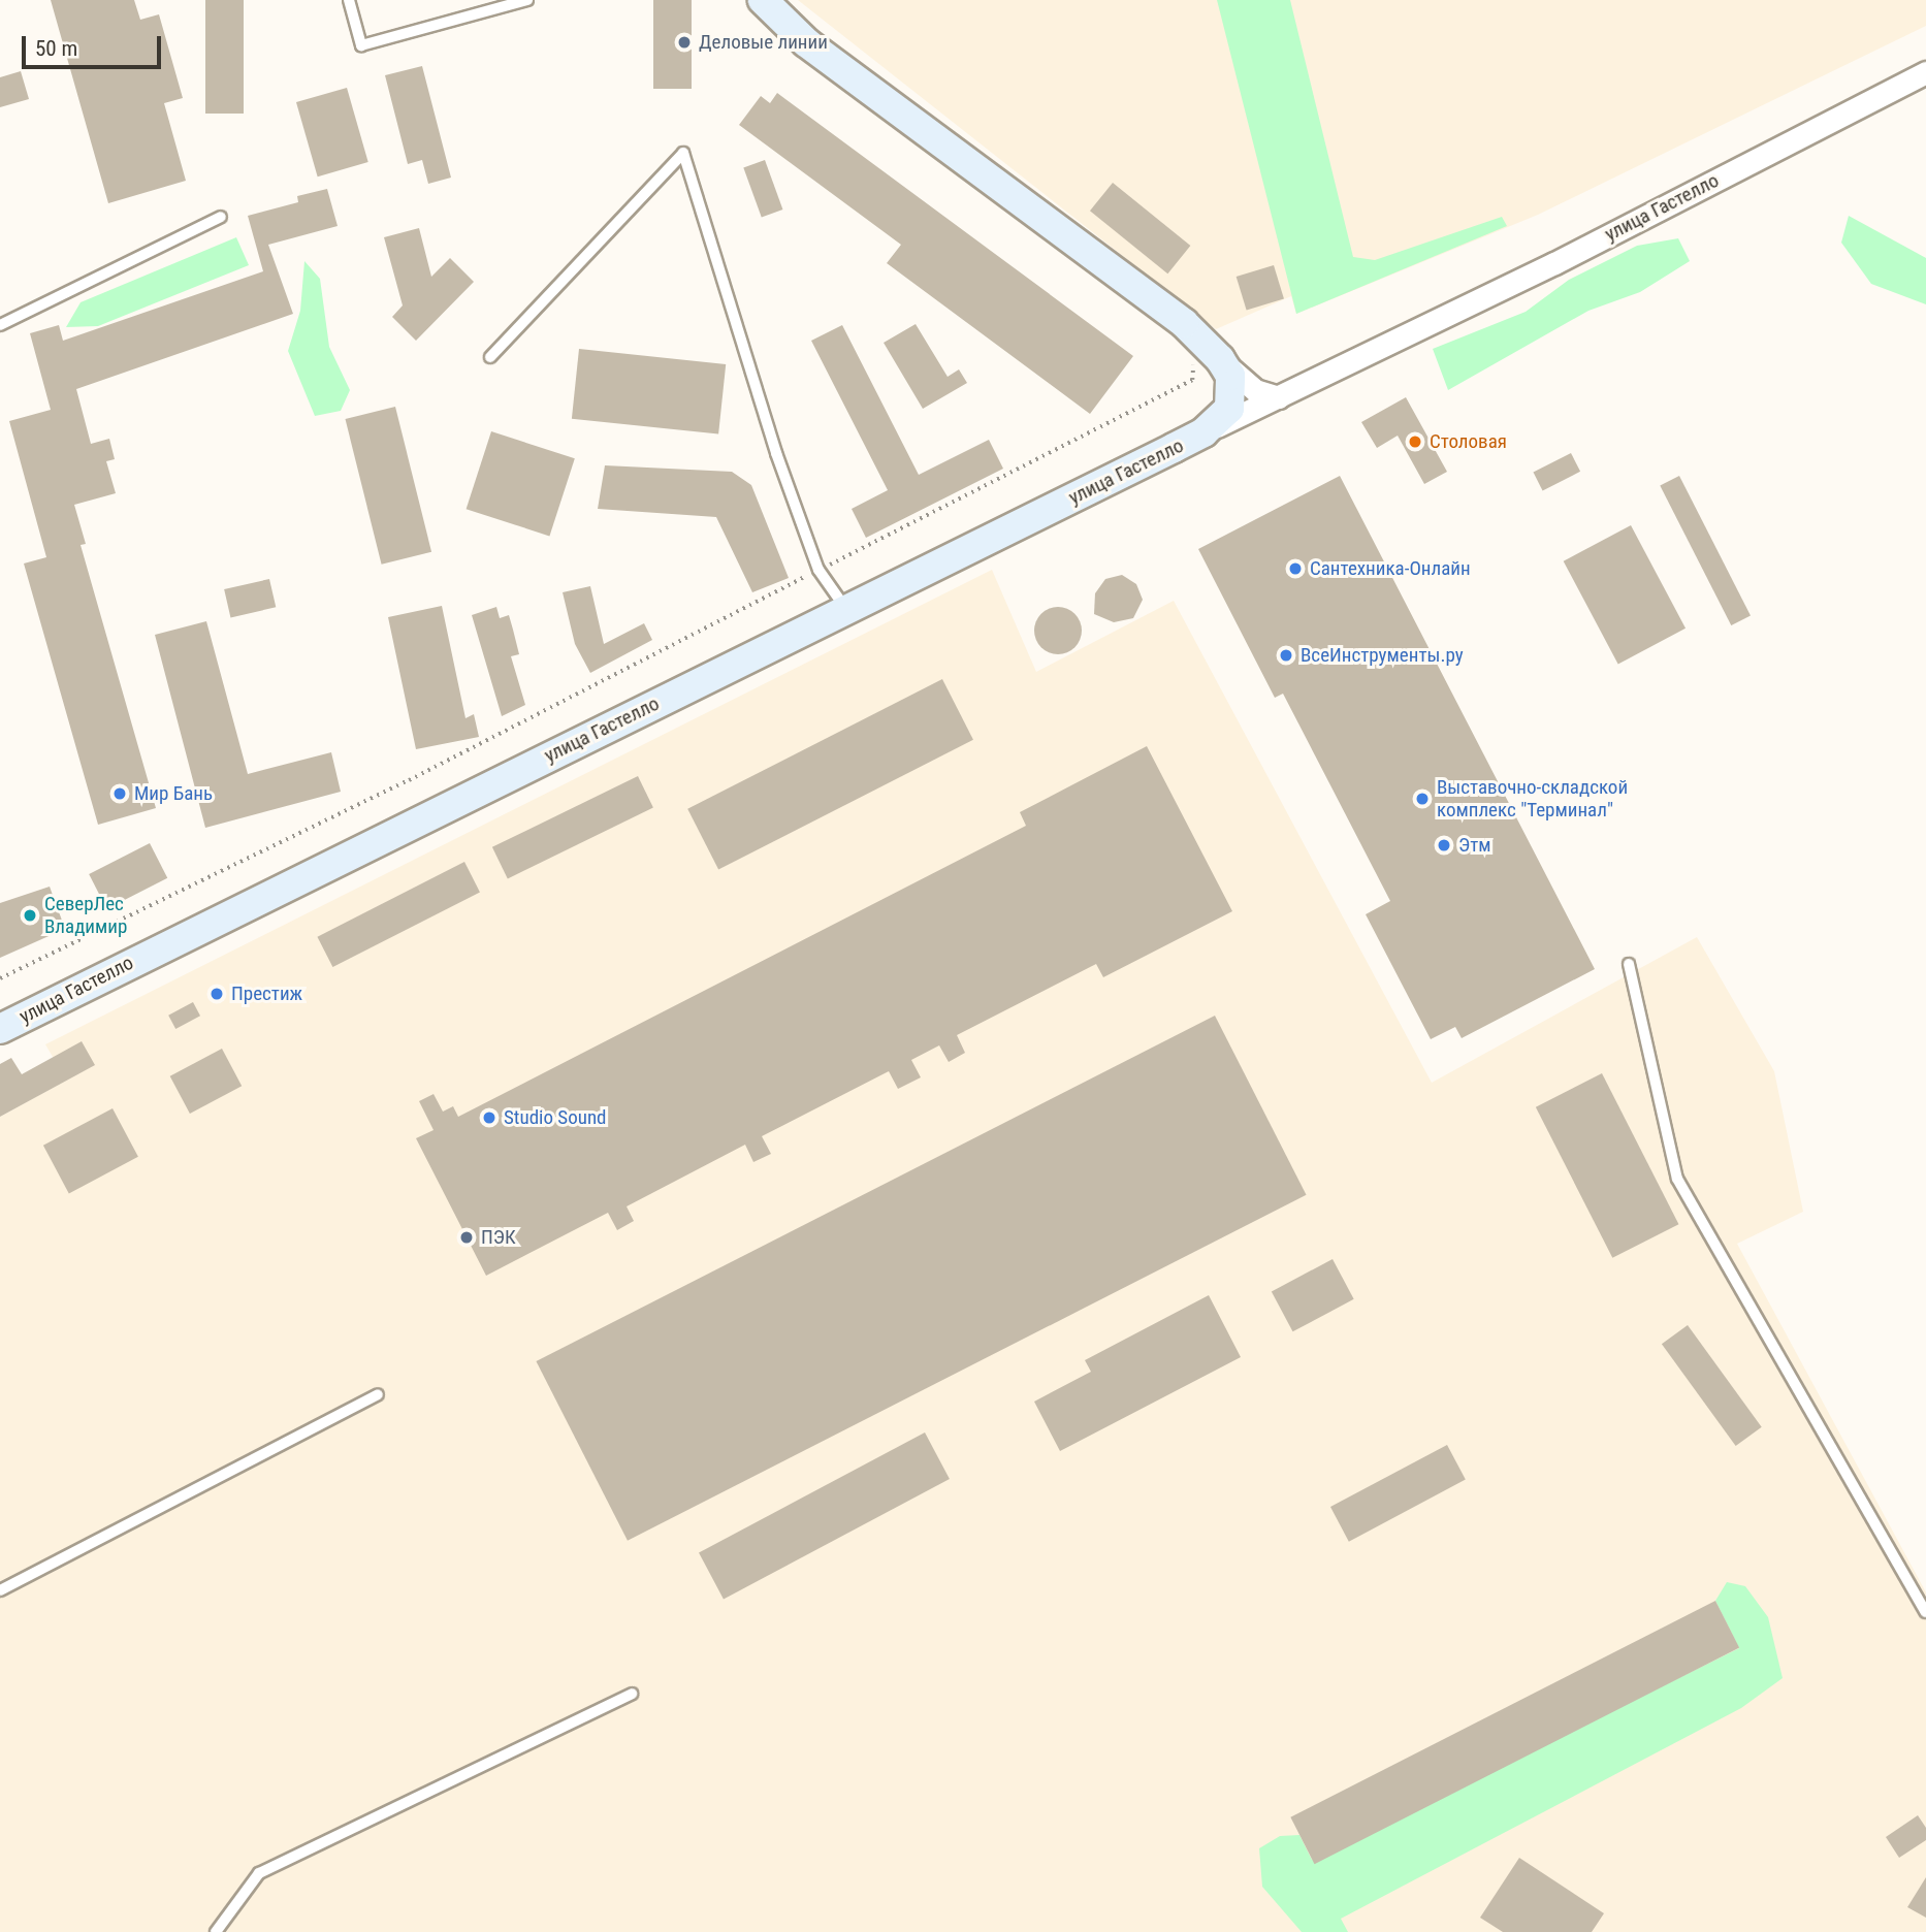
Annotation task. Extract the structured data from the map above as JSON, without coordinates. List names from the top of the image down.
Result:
{
  "streets": {
    "main road": ["улица Гастелло"]
  },
  "places": [
    "Деловые линии",
    "Столовая",
    "Сантехника-Онлайн",
    "ВсеИнструменты.ру",
    "Мир Бань",
    "Выставочно-складской комплекс \"Терминал\"",
    "Этм",
    "СеверЛес Владимир",
    "Престиж",
    "Studio Sound",
    "ПЭК"
  ],
  "scale_bar": "50 m"
}
